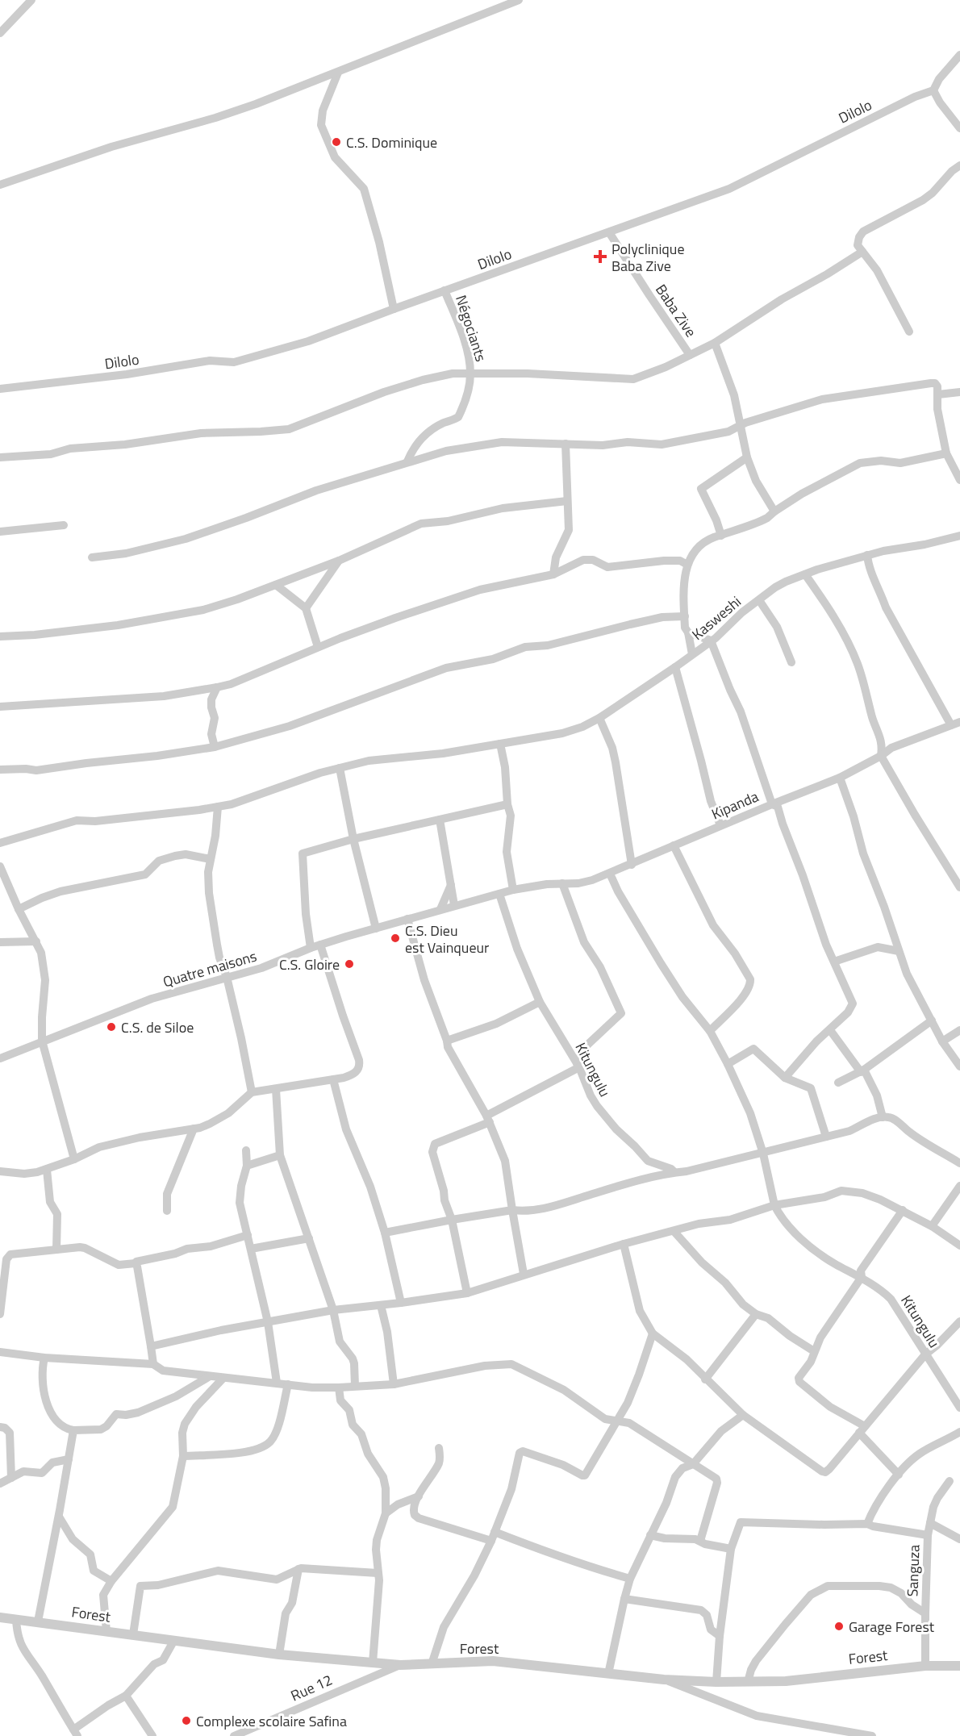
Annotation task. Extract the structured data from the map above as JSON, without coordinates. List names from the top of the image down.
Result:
{
  "streets": {
    "street": [
      "Dilolo",
      "Baba Zive",
      "Négociants",
      "Kasweshi",
      "Kipanda",
      "Quatre maisons",
      "Kitungulu",
      "Sanguza",
      "Forest",
      "Rue 12"
    ]
  },
  "crossings": [
    ["Dilolo", "Baba Zive"],
    ["Dilolo", "Négociants"],
    ["Kipanda", "Quatre maisons"],
    ["Quatre maisons", "Kitungulu"],
    ["Sanguza", "Forest"],
    ["Forest", "Rue 12"]
  ],
  "places": {
    "other": [
      "C.S. Dominique",
      "C.S. Dieu est Vainqueur",
      "C.S. Gloire",
      "C.S. de Siloe",
      "Garage Forest",
      "Complexe scolaire Safina"
    ],
    "health": ["Polyclinique Baba Zive"]
  }
}
